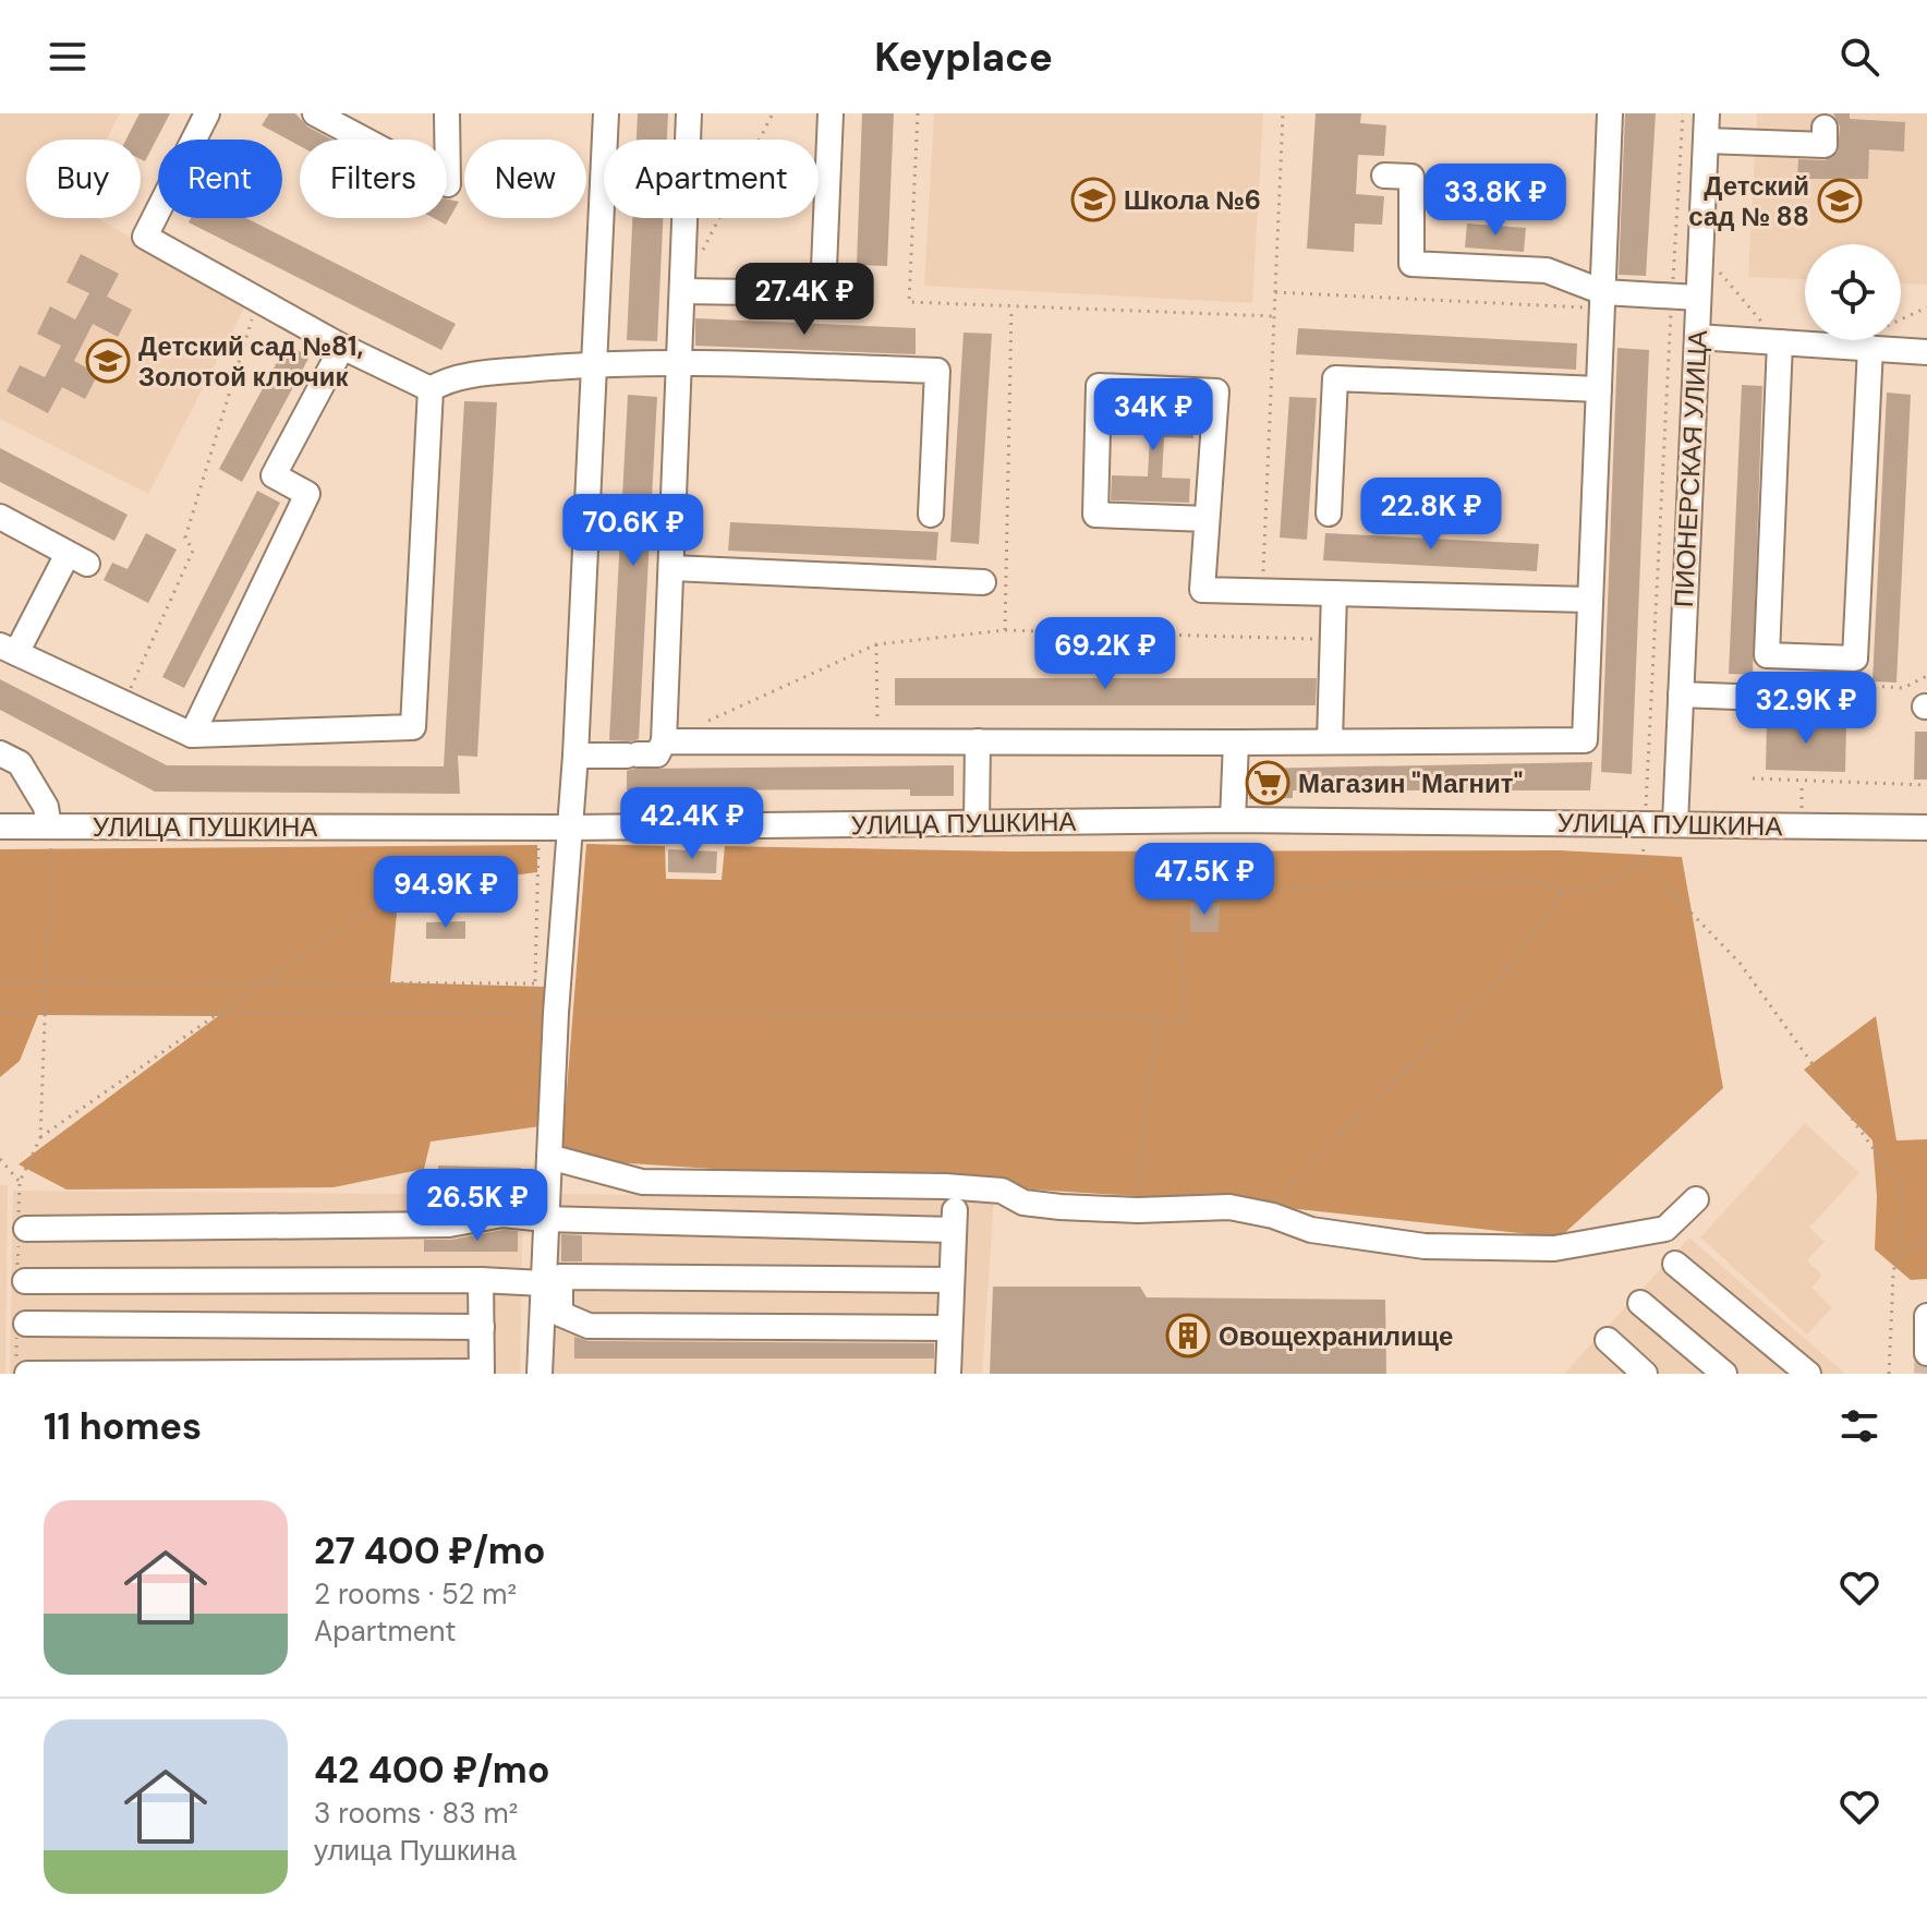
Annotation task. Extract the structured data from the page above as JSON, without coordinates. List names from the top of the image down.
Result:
{
  "streets": {
    "street": ["ПИОНЕРСКАЯ УЛИЦА", "УЛИЦА ПУШКИНА"]
  },
  "crossings": [
    ["ПИОНЕРСКАЯ УЛИЦА", "УЛИЦА ПУШКИНА"]
  ],
  "places": {
    "school or university": ["Школа №6", "Детский сад № 88", "Детский сад №81, Золотой ключик"],
    "supermarket": ["Магазин \"Магнит\""],
    "building": ["Овощехранилище"]
  },
  "page": {
    "header": "Keyplace",
    "chip": [
      "Buy",
      "Rent",
      "Filters",
      "New",
      "Apartment"
    ],
    "price": [
      "33.8K ₽",
      "27.4K ₽",
      "34K ₽",
      "22.8K ₽",
      "70.6K ₽",
      "69.2K ₽",
      "32.9K ₽",
      "42.4K ₽",
      "47.5K ₽",
      "94.9K ₽",
      "26.5K ₽"
    ],
    "heading": "11 homes",
    "list": [
      {
        "name": "27 400 ₽/mo",
        "note": "2 rooms · 52 m² · Apartment"
      },
      {
        "name": "42 400 ₽/mo",
        "note": "3 rooms · 83 m² · улица Пушкина"
      }
    ]
  }
}
